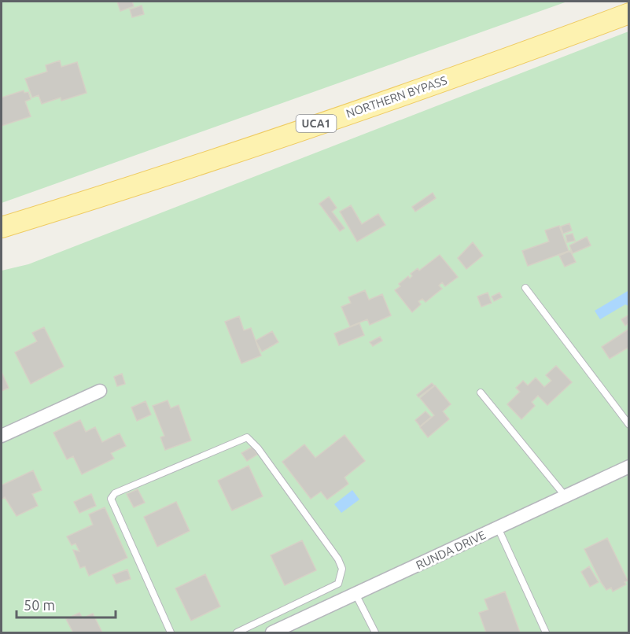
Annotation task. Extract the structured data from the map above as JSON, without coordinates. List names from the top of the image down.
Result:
{
  "streets": {
    "main road": ["NORTHERN BYPASS", "UCA1"],
    "street": ["RUNDA DRIVE"]
  },
  "scale_bar": "50 m"
}
